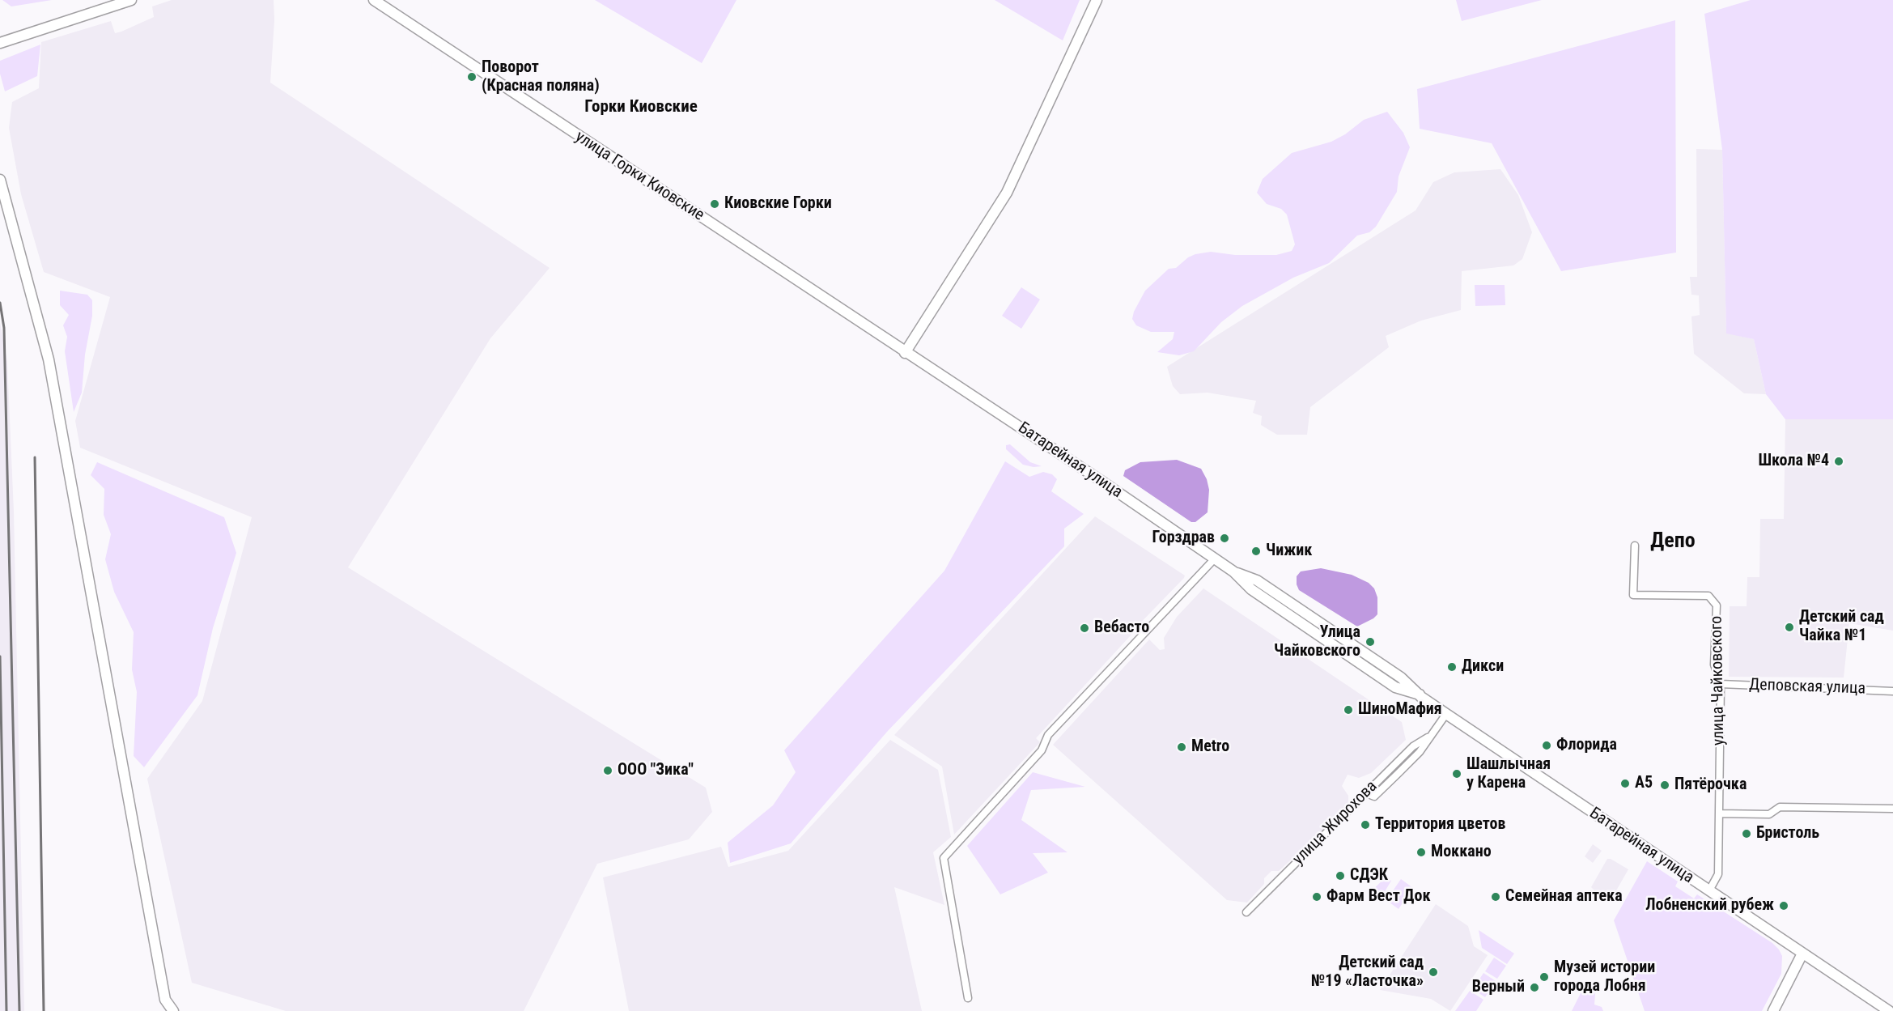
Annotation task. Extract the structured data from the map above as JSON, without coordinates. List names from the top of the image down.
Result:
{
  "streets": {
    "main road": ["улица Горки Киовские", "Батарейная улица"],
    "street": ["улица Чайковского", "Деповская улица", "улица Жирохова"]
  },
  "crossings": [
    ["улица Горки Киовские", "Батарейная улица"],
    ["Батарейная улица", "улица Чайковского"],
    ["Батарейная улица", "улица Жирохова"],
    ["улица Чайковского", "Деповская улица"]
  ],
  "districts": ["Горки Киовские", "Депо"],
  "places": [
    "Поворот (Красная поляна)",
    "Киовские Горки",
    "Школа №4",
    "Горздрав",
    "Чижик",
    "Детский сад Чайка №1",
    "Вебасто",
    "Улица Чайковского",
    "Дикси",
    "ШиноМафия",
    "Флорида",
    "Metro",
    "ООО \"Зика\"",
    "Шашлычная у Карена",
    "А5",
    "Пятёрочка",
    "Территория цветов",
    "Бристоль",
    "Моккано",
    "СДЭК",
    "Фарм Вест Док",
    "Семейная аптека",
    "Лобненский рубеж",
    "Детский сад №19 «Ласточка»",
    "Музей истории города Лобня",
    "Верный"
  ]
}
